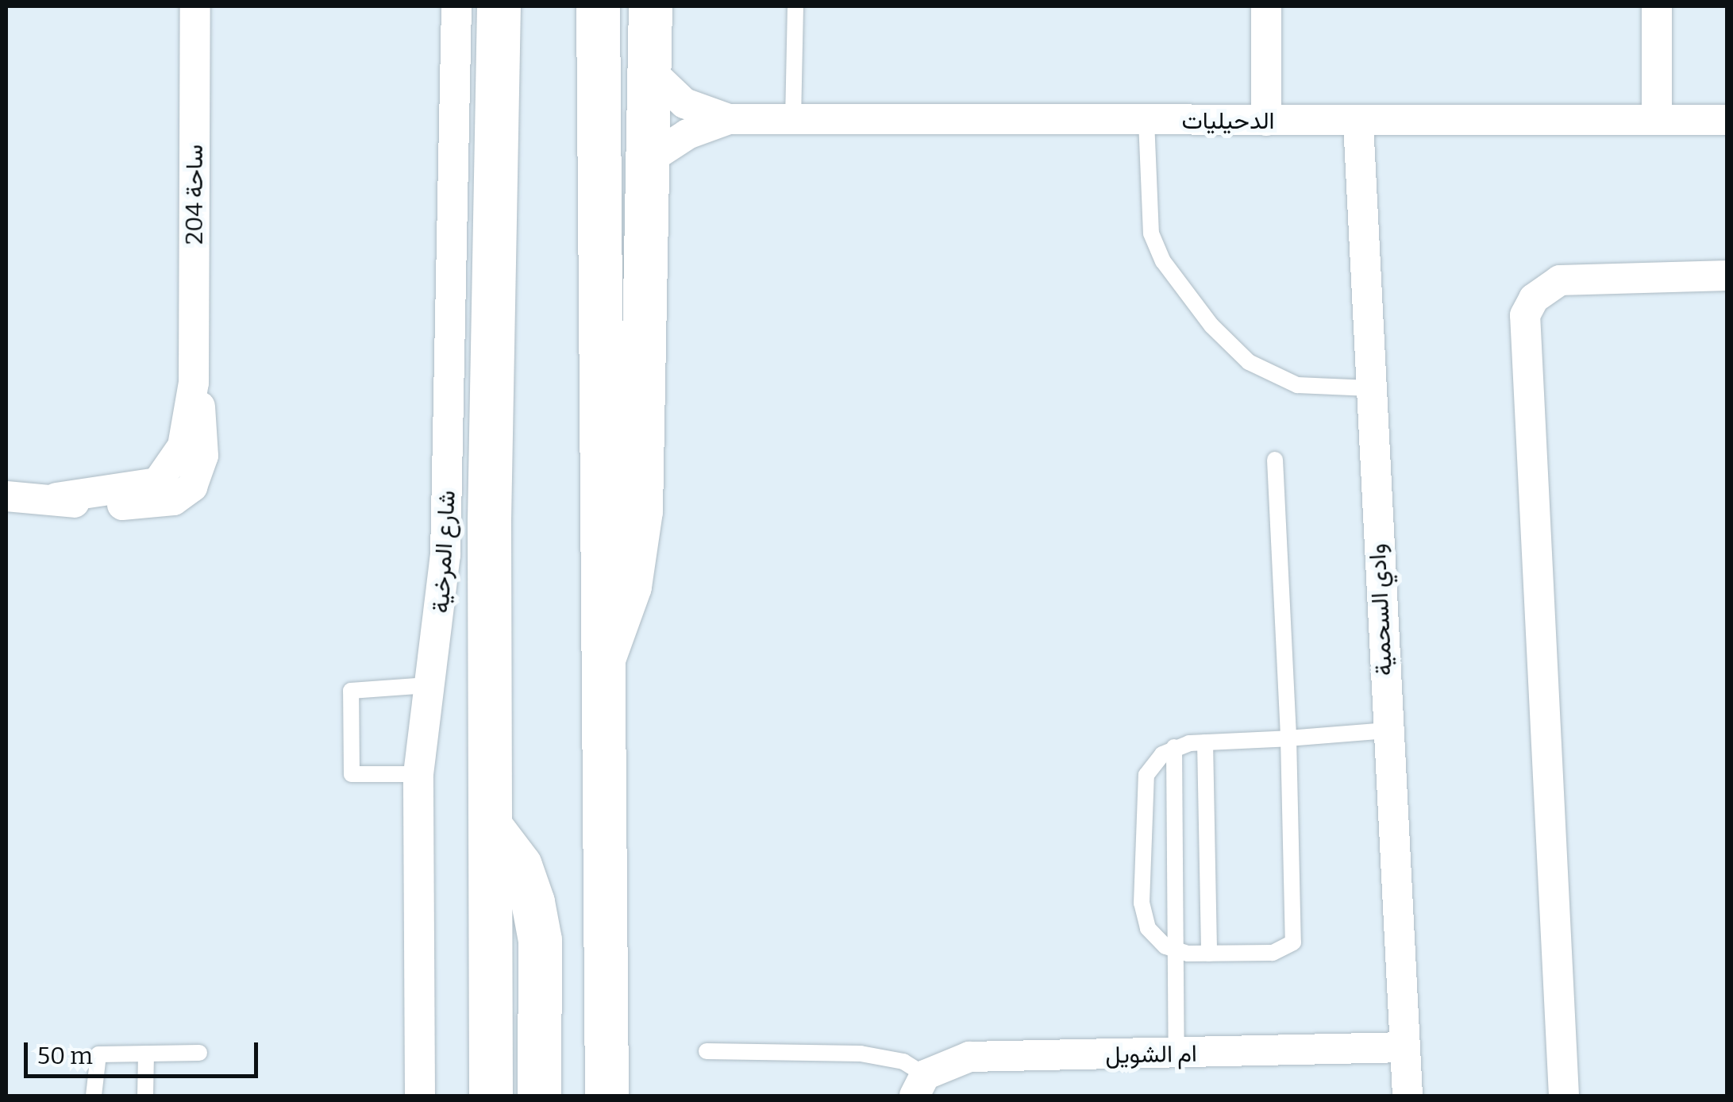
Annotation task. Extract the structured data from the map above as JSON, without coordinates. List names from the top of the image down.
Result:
{
  "streets": {
    "main road": ["شارع المرخية"],
    "street": [
      "الدحيليات",
      "ساحة 204",
      "وادي السحمية",
      "ام الشويل"
    ]
  },
  "crossings": [
    ["الدحيليات", "وادي السحمية"],
    ["وادي السحمية", "ام الشويل"]
  ],
  "scale_bar": "50 m"
}
